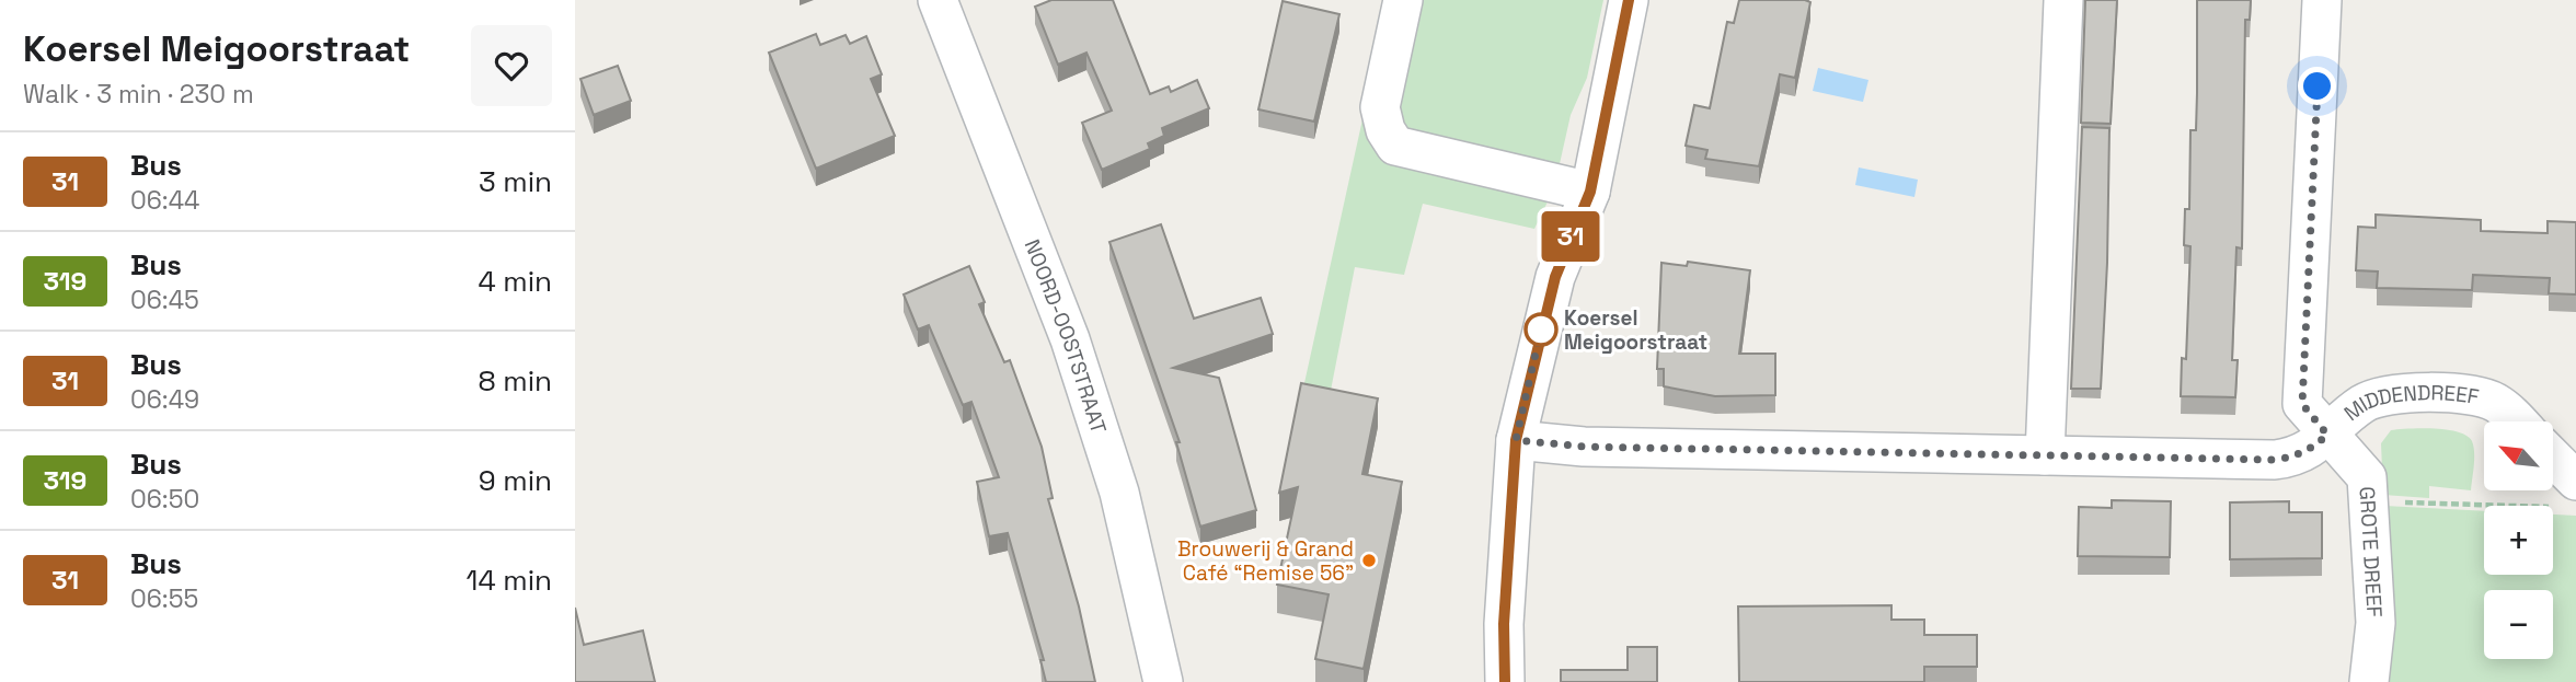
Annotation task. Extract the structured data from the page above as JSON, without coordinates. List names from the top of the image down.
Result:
{
  "streets": {
    "street": ["NOORD-OOSTSTRAAT", "MIDDENDREEF", "GROTE DREEF"]
  },
  "crossings": [
    ["MIDDENDREEF", "GROTE DREEF"]
  ],
  "places": ["Koersel Meigoorstraat", "Brouwerij & Grand Café “Remise 56”"],
  "lines": ["bus line 31"],
  "north": "top left",
  "page": {
    "heading": ["Koersel Meigoorstraat", "Walk · 3 min · 230 m"],
    "on_map": "31",
    "list": [
      {
        "mark": "31",
        "name": "Bus",
        "note": "06:44",
        "value": "3 min"
      },
      {
        "mark": "319",
        "name": "Bus",
        "note": "06:45",
        "value": "4 min"
      },
      {
        "mark": "31",
        "name": "Bus",
        "note": "06:49",
        "value": "8 min"
      },
      {
        "mark": "319",
        "name": "Bus",
        "note": "06:50",
        "value": "9 min"
      },
      {
        "mark": "31",
        "name": "Bus",
        "note": "06:55",
        "value": "14 min"
      }
    ],
    "map_buttons": ["+", "−"]
  }
}
